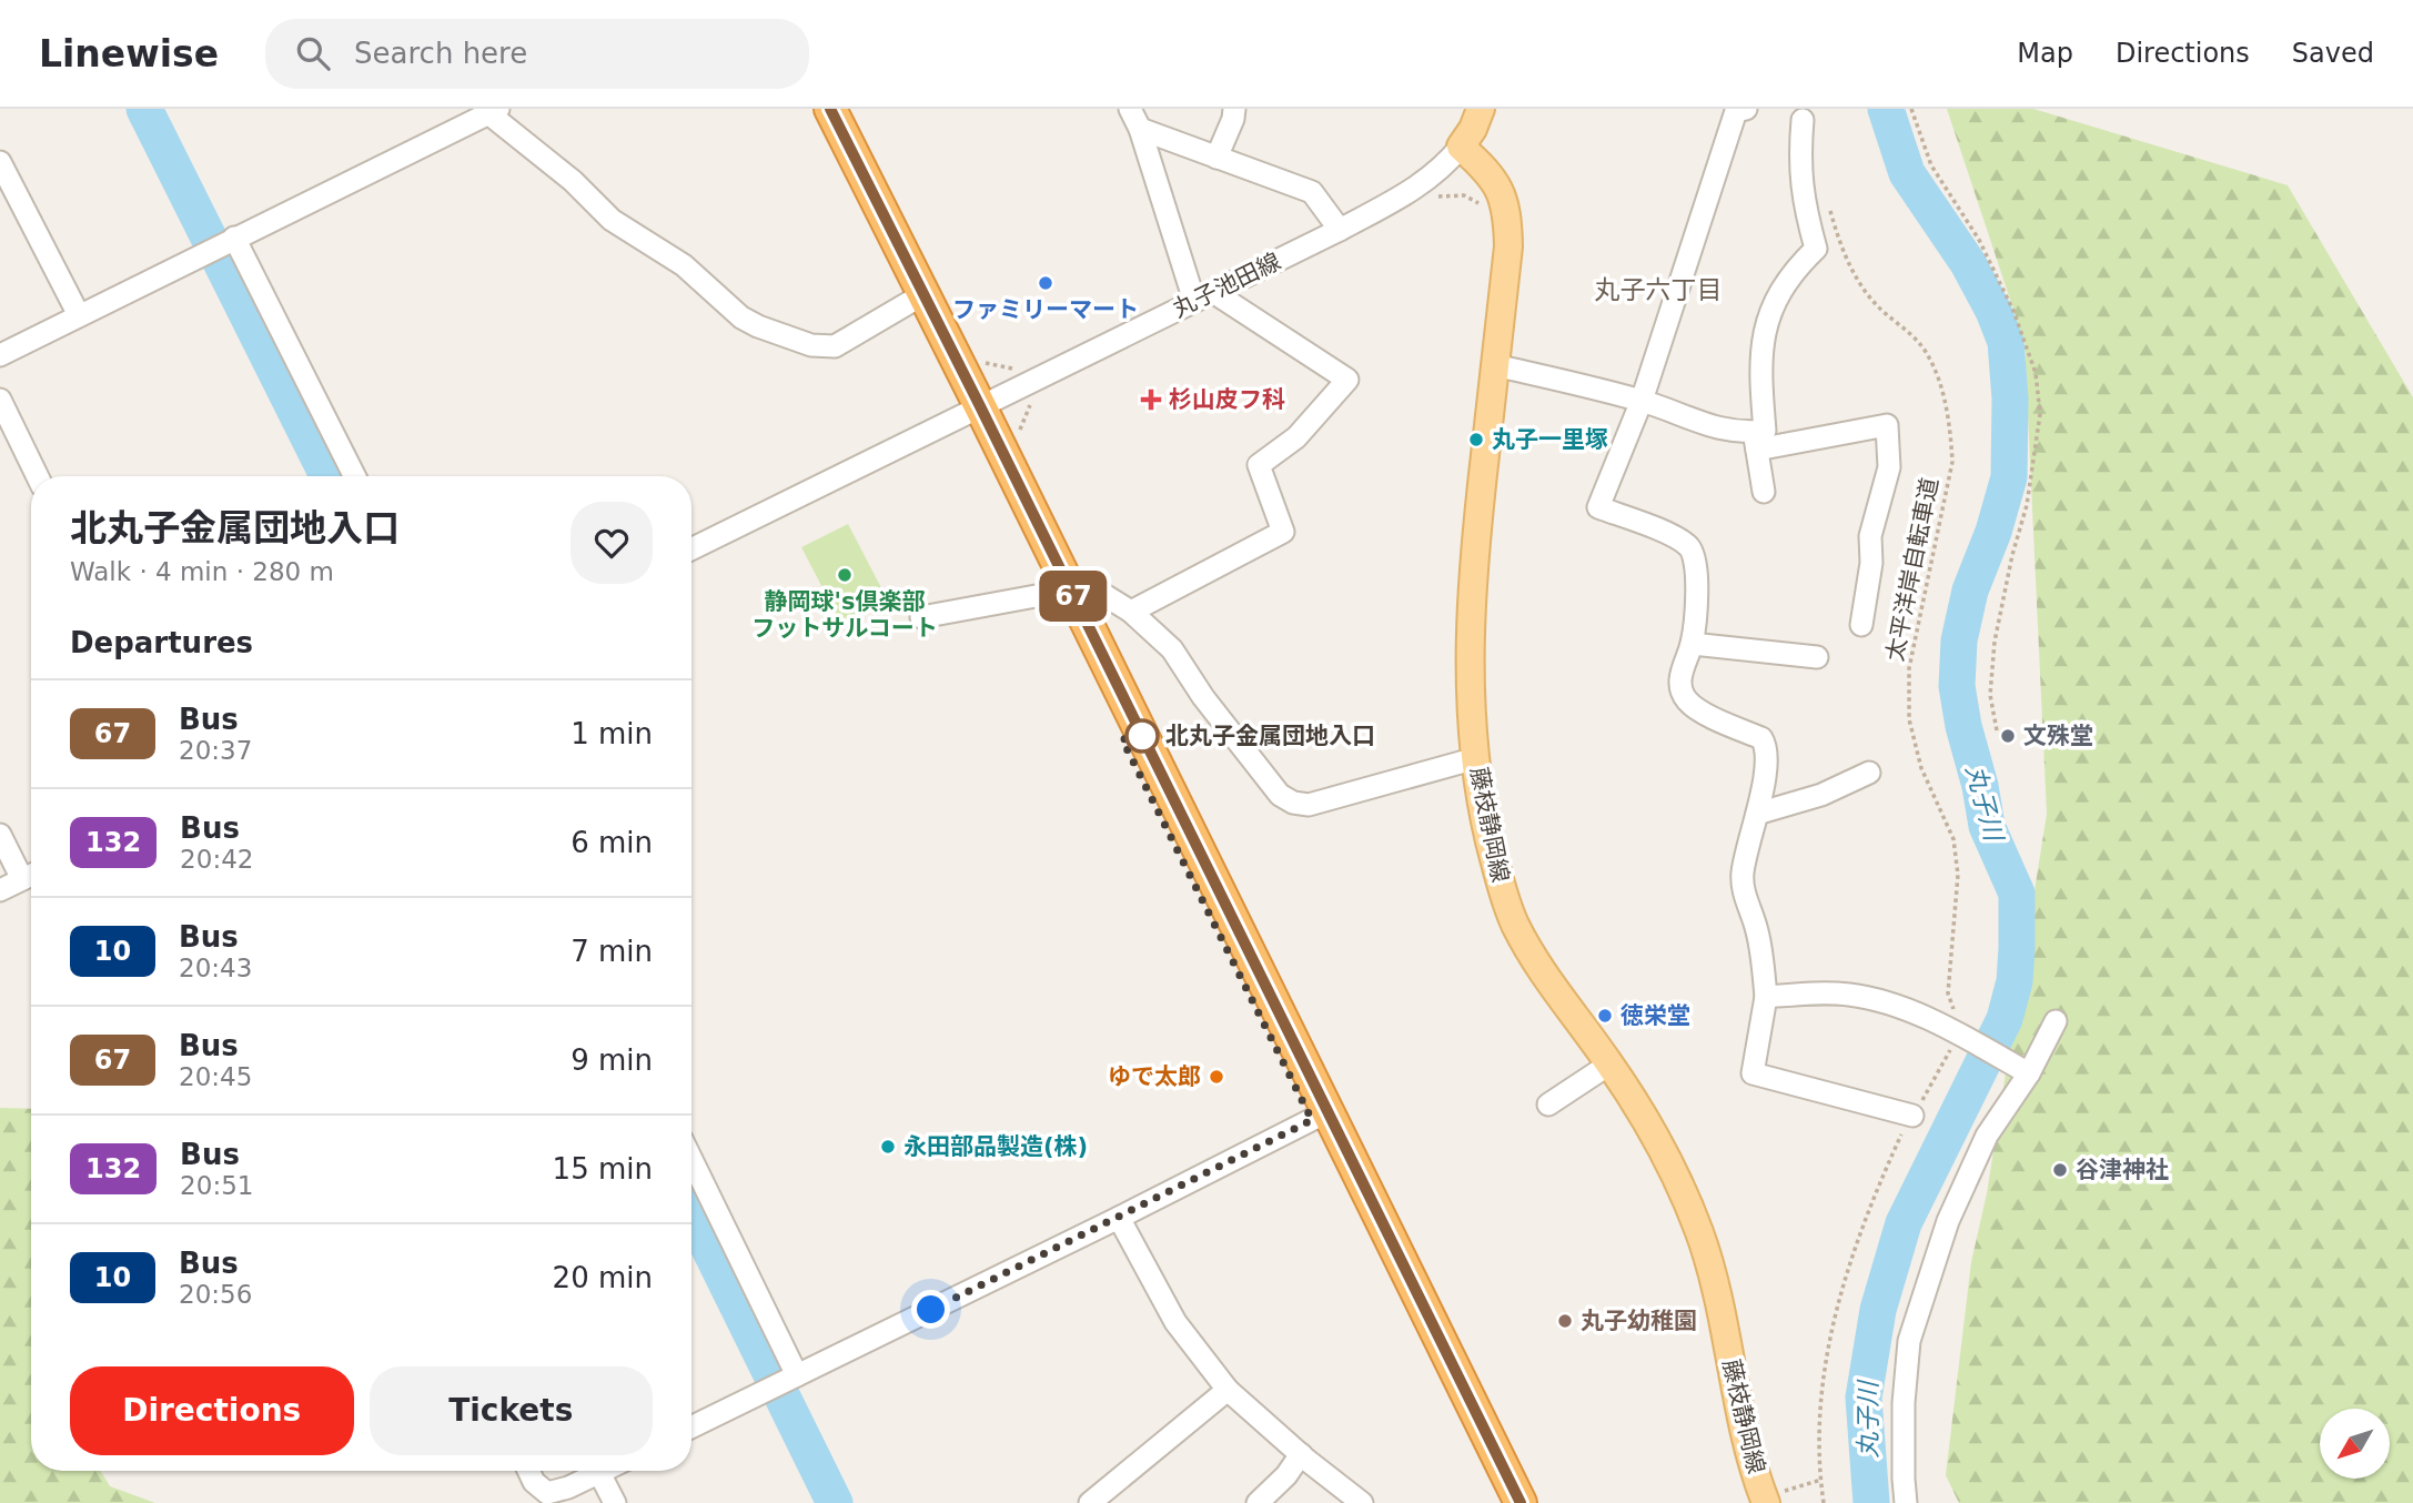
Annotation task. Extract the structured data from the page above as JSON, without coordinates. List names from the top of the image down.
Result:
{
  "streets": {
    "main road": ["藤枝静岡線"],
    "street": ["丸子池田線"],
    "path": ["太平洋岸自転車道"]
  },
  "crossings": [
    ["丸子池田線", "藤枝静岡線"]
  ],
  "districts": ["丸子六丁目"],
  "water": ["丸子川"],
  "places": {
    "other": [
      "ファミリーマート",
      "丸子一里塚",
      "静岡球's倶楽部 フットサルコート",
      "北丸子金属団地入口",
      "文殊堂",
      "徳栄堂",
      "ゆで太郎",
      "永田部品製造(株)",
      "谷津神社",
      "丸子幼稚園"
    ],
    "health": ["杉山皮フ科"]
  },
  "lines": ["bus line 67"],
  "north": "bottom left",
  "page": {
    "header": "Linewise",
    "search": "Search here",
    "nav": ["Map", "Directions", "Saved"],
    "on_map": "67",
    "heading": [
      ["北丸子金属団地入口", "Walk · 4 min · 280 m"],
      "Departures"
    ],
    "list": [
      {
        "mark": "67",
        "name": "Bus",
        "note": "20:37",
        "value": "1 min"
      },
      {
        "mark": "132",
        "name": "Bus",
        "note": "20:42",
        "value": "6 min"
      },
      {
        "mark": "10",
        "name": "Bus",
        "note": "20:43",
        "value": "7 min"
      },
      {
        "mark": "67",
        "name": "Bus",
        "note": "20:45",
        "value": "9 min"
      },
      {
        "mark": "132",
        "name": "Bus",
        "note": "20:51",
        "value": "15 min"
      },
      {
        "mark": "10",
        "name": "Bus",
        "note": "20:56",
        "value": "20 min"
      }
    ],
    "buttons": ["Directions", "Tickets"]
  }
}
